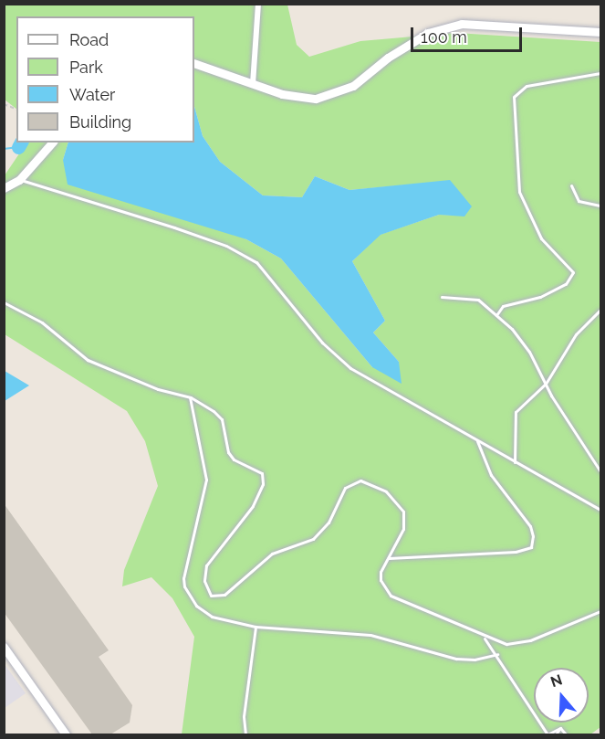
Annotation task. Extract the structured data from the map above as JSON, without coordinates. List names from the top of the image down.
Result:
{
  "legend": [
    "Road",
    "Park",
    "Water",
    "Building"
  ],
  "scale_bar": "100 m",
  "north": "top"
}
